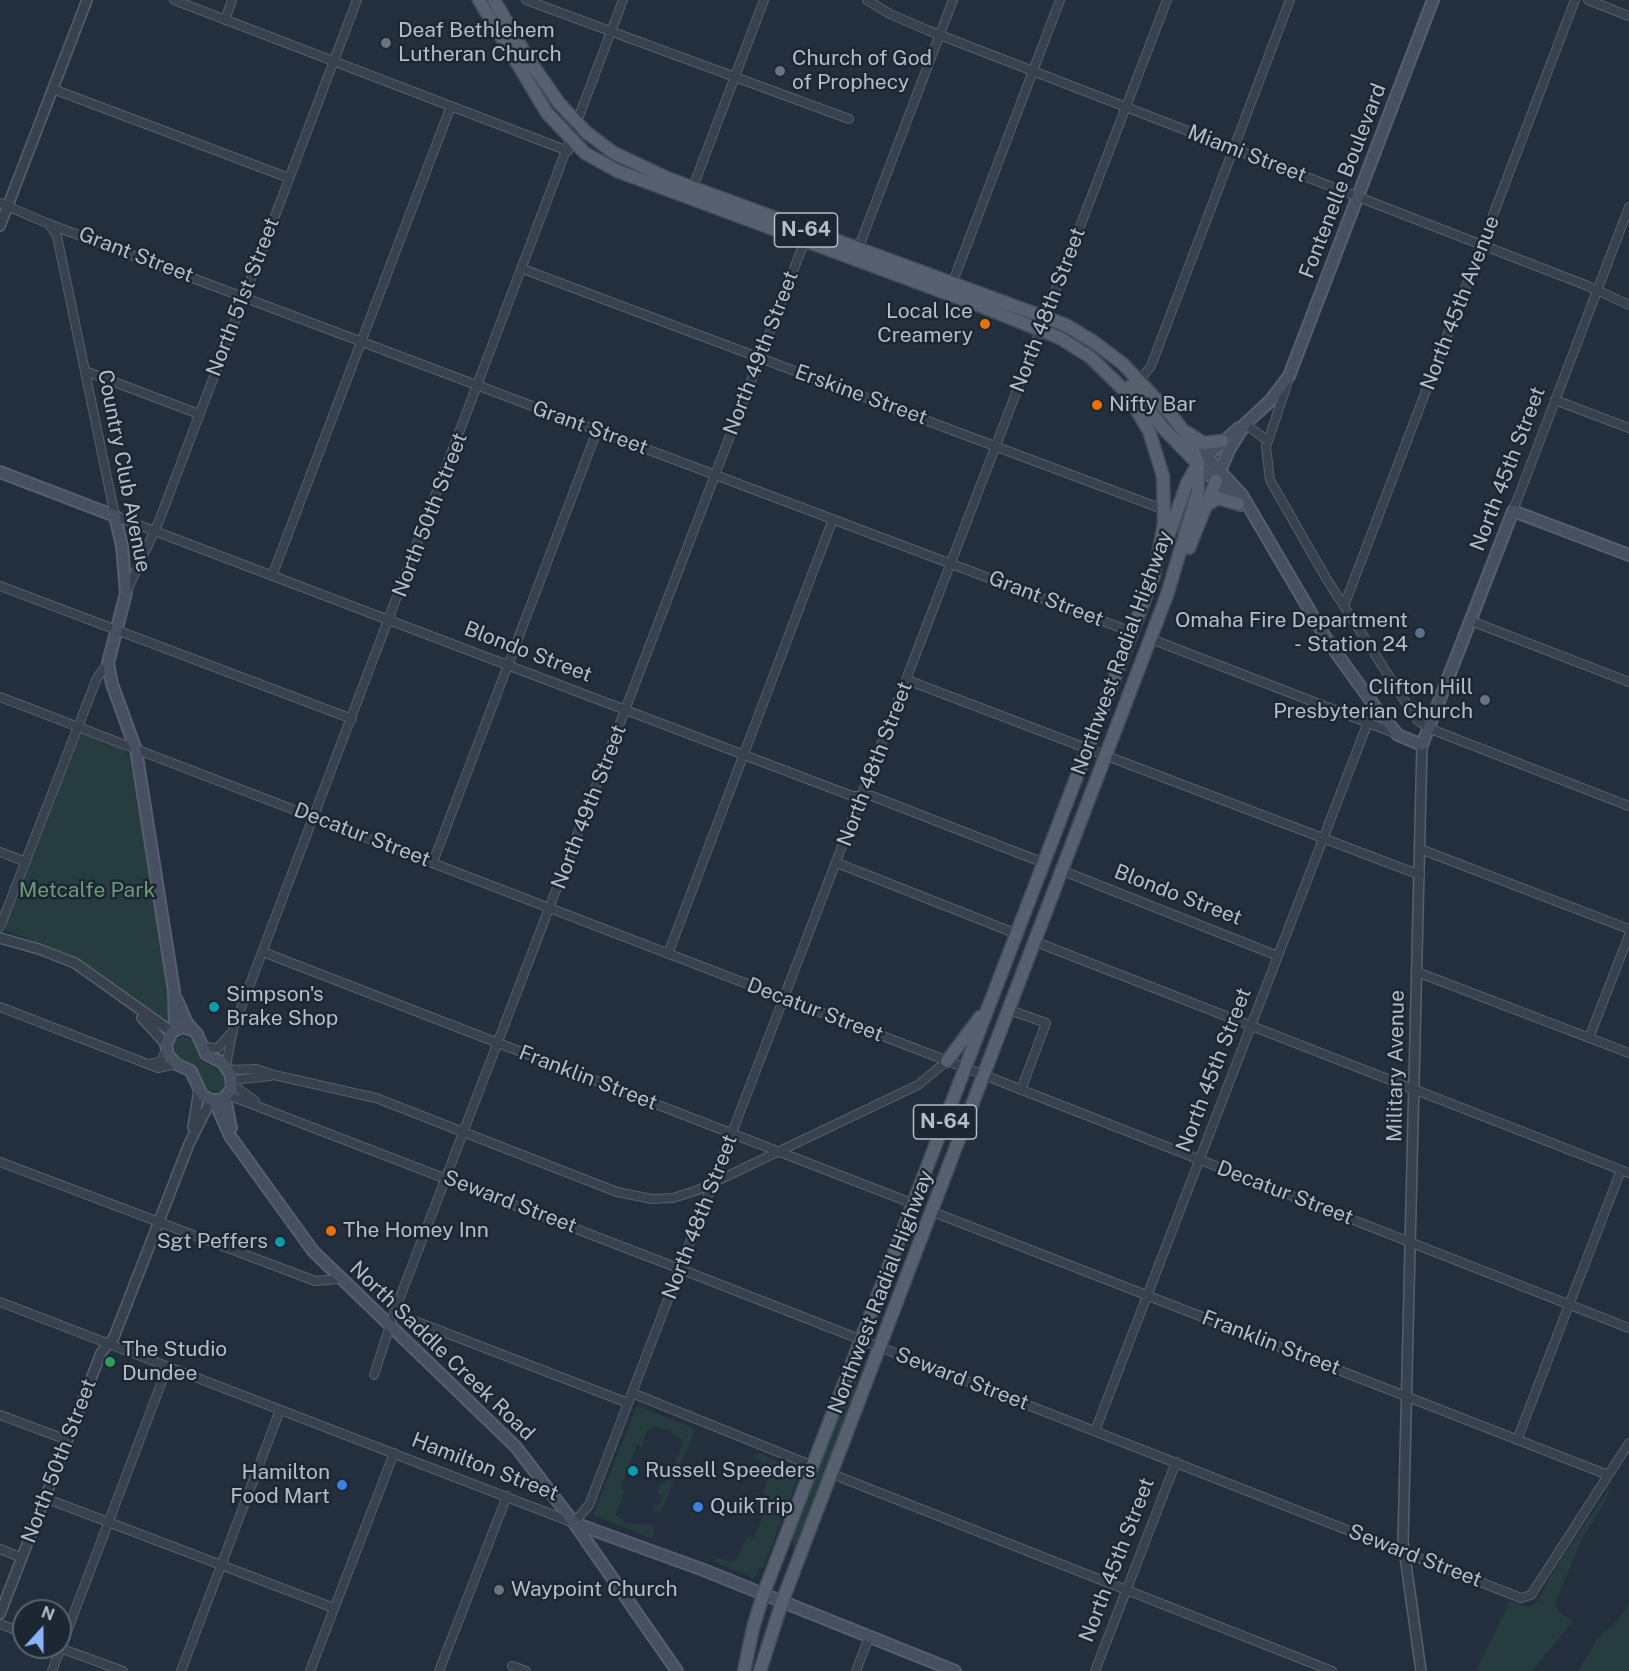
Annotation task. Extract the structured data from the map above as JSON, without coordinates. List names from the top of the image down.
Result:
{
  "streets": {
    "main road": [
      "Fontenelle Boulevard",
      "N-64",
      "North 45th Street",
      "Country Club Avenue",
      "Blondo Street",
      "Northwest Radial Highway",
      "North Saddle Creek Road",
      "Hamilton Street"
    ],
    "street": [
      "Miami Street",
      "Grant Street",
      "North 51st Street",
      "North 45th Avenue",
      "North 48th Street",
      "North 49th Street",
      "Erskine Street",
      "North 50th Street",
      "Decatur Street",
      "Military Avenue",
      "Franklin Street",
      "Seward Street"
    ]
  },
  "crossings": [
    ["Miami Street", "Fontenelle Boulevard"],
    ["Miami Street", "North 45th Avenue"],
    ["Miami Street", "North 48th Street"],
    ["Miami Street", "North 45th Street"],
    ["Fontenelle Boulevard", "North 45th Avenue"],
    ["Fontenelle Boulevard", "North 45th Street"],
    ["Grant Street", "North 51st Street"],
    ["Grant Street", "North 48th Street"],
    ["Grant Street", "North 49th Street"],
    ["Grant Street", "Country Club Avenue"],
    ["Grant Street", "North 50th Street"],
    ["Grant Street", "Northwest Radial Highway"],
    ["North 51st Street", "Country Club Avenue"],
    ["North 51st Street", "Blondo Street"],
    ["North 48th Street", "Erskine Street"],
    ["North 48th Street", "Blondo Street"],
    ["North 48th Street", "Northwest Radial Highway"],
    ["North 48th Street", "Decatur Street"],
    ["North 48th Street", "Franklin Street"],
    ["North 48th Street", "Seward Street"],
    ["North 48th Street", "North Saddle Creek Road"],
    ["North 48th Street", "Hamilton Street"],
    ["North 49th Street", "Erskine Street"],
    ["North 49th Street", "Blondo Street"],
    ["North 49th Street", "Northwest Radial Highway"],
    ["North 49th Street", "Decatur Street"],
    ["North 49th Street", "Franklin Street"],
    ["North 49th Street", "Seward Street"],
    ["North 49th Street", "North Saddle Creek Road"],
    ["Erskine Street", "North 50th Street"],
    ["Erskine Street", "Northwest Radial Highway"],
    ["North 45th Street", "Blondo Street"],
    ["North 45th Street", "Decatur Street"],
    ["North 45th Street", "Military Avenue"],
    ["North 45th Street", "Franklin Street"],
    ["North 45th Street", "Seward Street"],
    ["Country Club Avenue", "North 50th Street"],
    ["Country Club Avenue", "Blondo Street"],
    ["Country Club Avenue", "Decatur Street"],
    ["Country Club Avenue", "Seward Street"],
    ["North 50th Street", "Blondo Street"],
    ["North 50th Street", "Northwest Radial Highway"],
    ["North 50th Street", "Decatur Street"],
    ["North 50th Street", "Franklin Street"],
    ["North 50th Street", "Seward Street"],
    ["North 50th Street", "North Saddle Creek Road"],
    ["North 50th Street", "Hamilton Street"],
    ["Blondo Street", "Northwest Radial Highway"],
    ["Northwest Radial Highway", "Decatur Street"],
    ["Northwest Radial Highway", "Franklin Street"],
    ["Northwest Radial Highway", "Seward Street"],
    ["Northwest Radial Highway", "Hamilton Street"],
    ["Decatur Street", "Military Avenue"],
    ["Military Avenue", "Franklin Street"],
    ["Military Avenue", "Seward Street"],
    ["Franklin Street", "Seward Street"],
    ["Seward Street", "North Saddle Creek Road"],
    ["North Saddle Creek Road", "Hamilton Street"]
  ],
  "parks": ["Metcalfe Park"],
  "places": [
    "Deaf Bethlehem Lutheran Church",
    "Church of God of Prophecy",
    "Local Ice Creamery",
    "Nifty Bar",
    "Omaha Fire Department - Station 24",
    "Clifton Hill Presbyterian Church",
    "Simpson's Brake Shop",
    "The Homey Inn",
    "Sgt Peffers",
    "The Studio Dundee",
    "Russell Speeders",
    "Hamilton Food Mart",
    "QuikTrip",
    "Waypoint Church"
  ],
  "north": "top"
}
